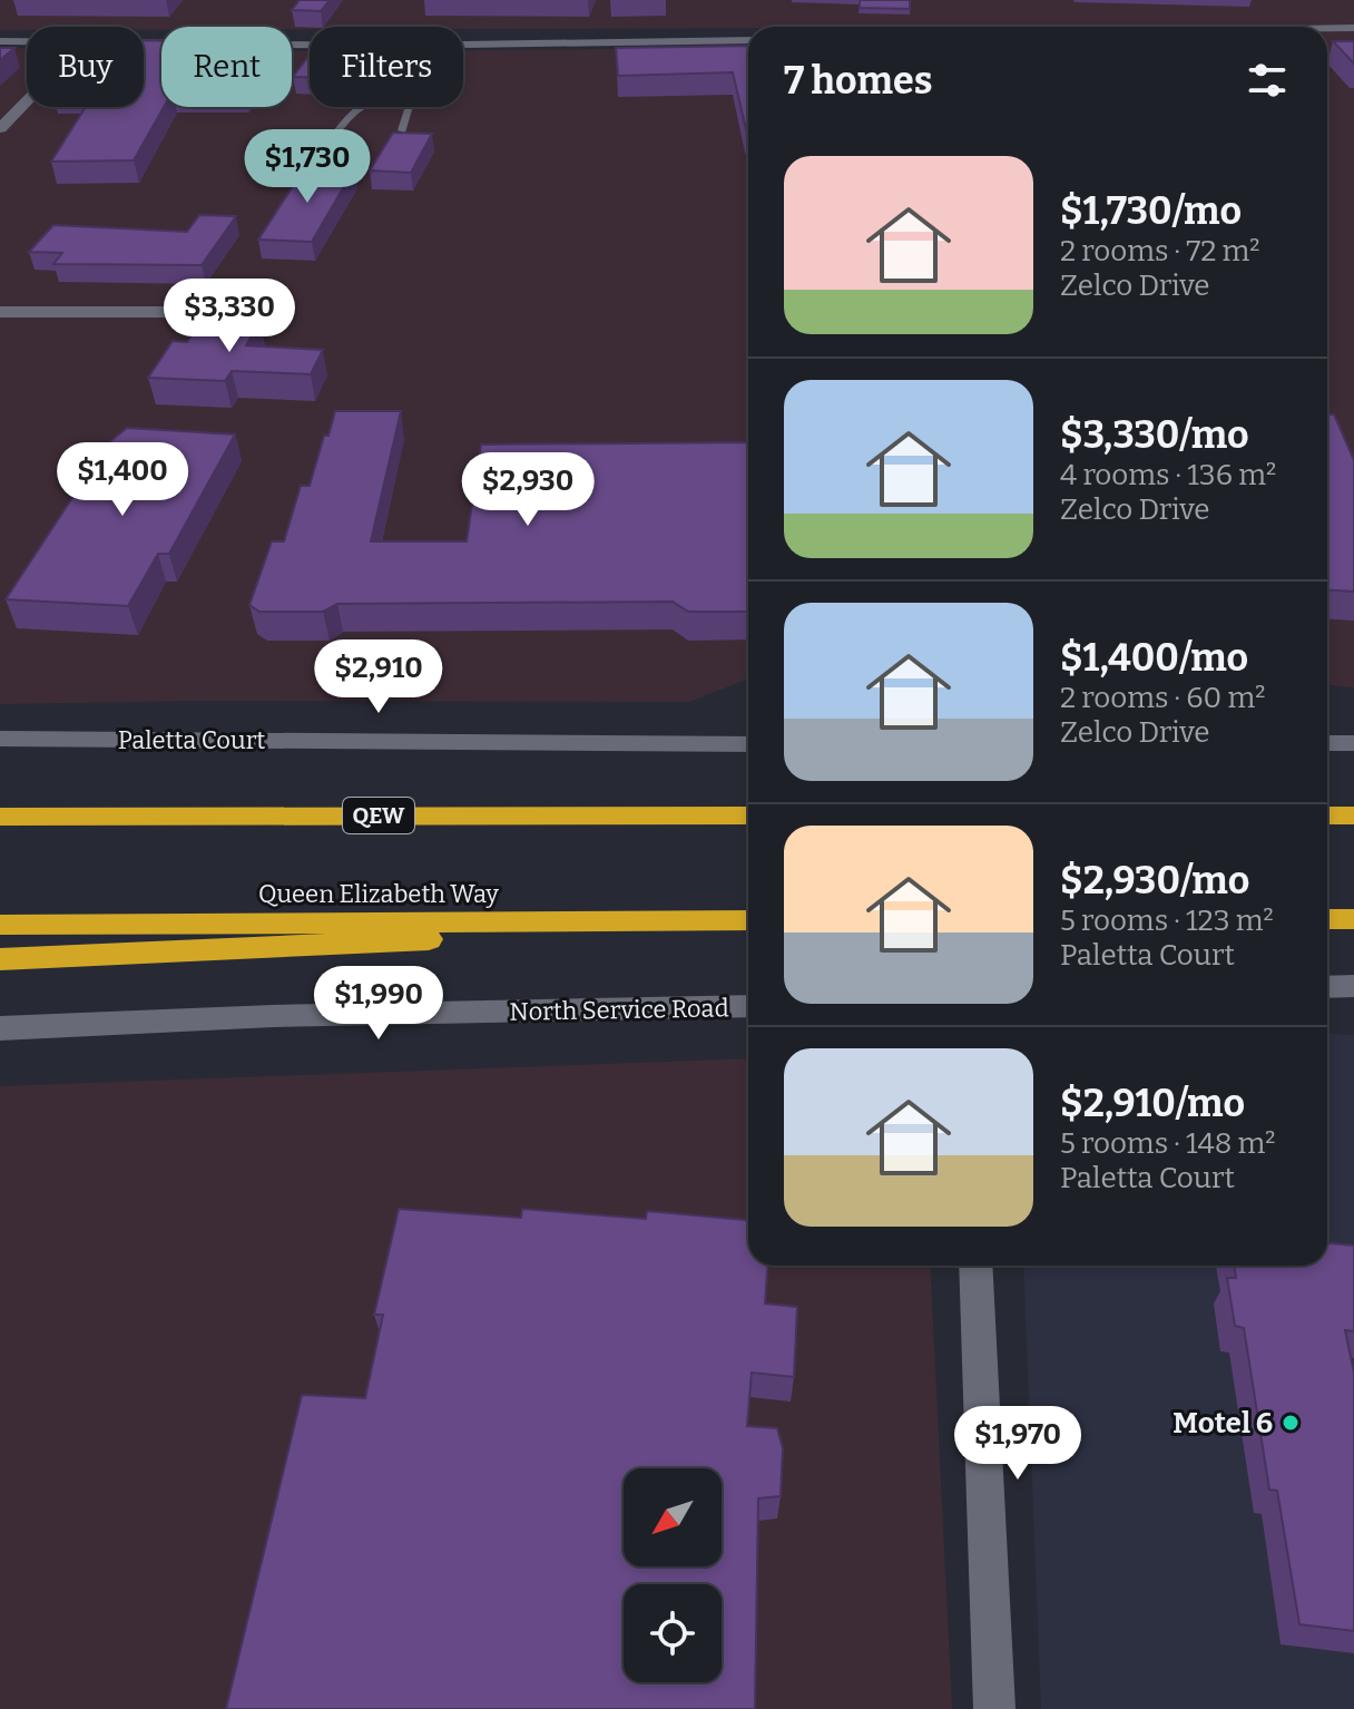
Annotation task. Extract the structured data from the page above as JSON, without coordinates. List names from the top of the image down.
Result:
{
  "streets": {
    "highway": ["QEW", "Queen Elizabeth Way"],
    "street": ["Paletta Court", "North Service Road"]
  },
  "places": ["Motel 6"],
  "north": "bottom left",
  "page": {
    "chip": ["Buy", "Rent", "Filters"],
    "heading": "7 homes",
    "price": [
      "$1,730",
      "$3,330",
      "$1,400",
      "$2,930",
      "$2,910",
      "$1,990",
      "$1,970"
    ],
    "list": [
      {
        "name": "$1,730/mo",
        "note": "2 rooms · 72 m² · Zelco Drive"
      },
      {
        "name": "$3,330/mo",
        "note": "4 rooms · 136 m² · Zelco Drive"
      },
      {
        "name": "$1,400/mo",
        "note": "2 rooms · 60 m² · Zelco Drive"
      },
      {
        "name": "$2,930/mo",
        "note": "5 rooms · 123 m² · Paletta Court"
      },
      {
        "name": "$2,910/mo",
        "note": "5 rooms · 148 m² · Paletta Court"
      }
    ]
  }
}
